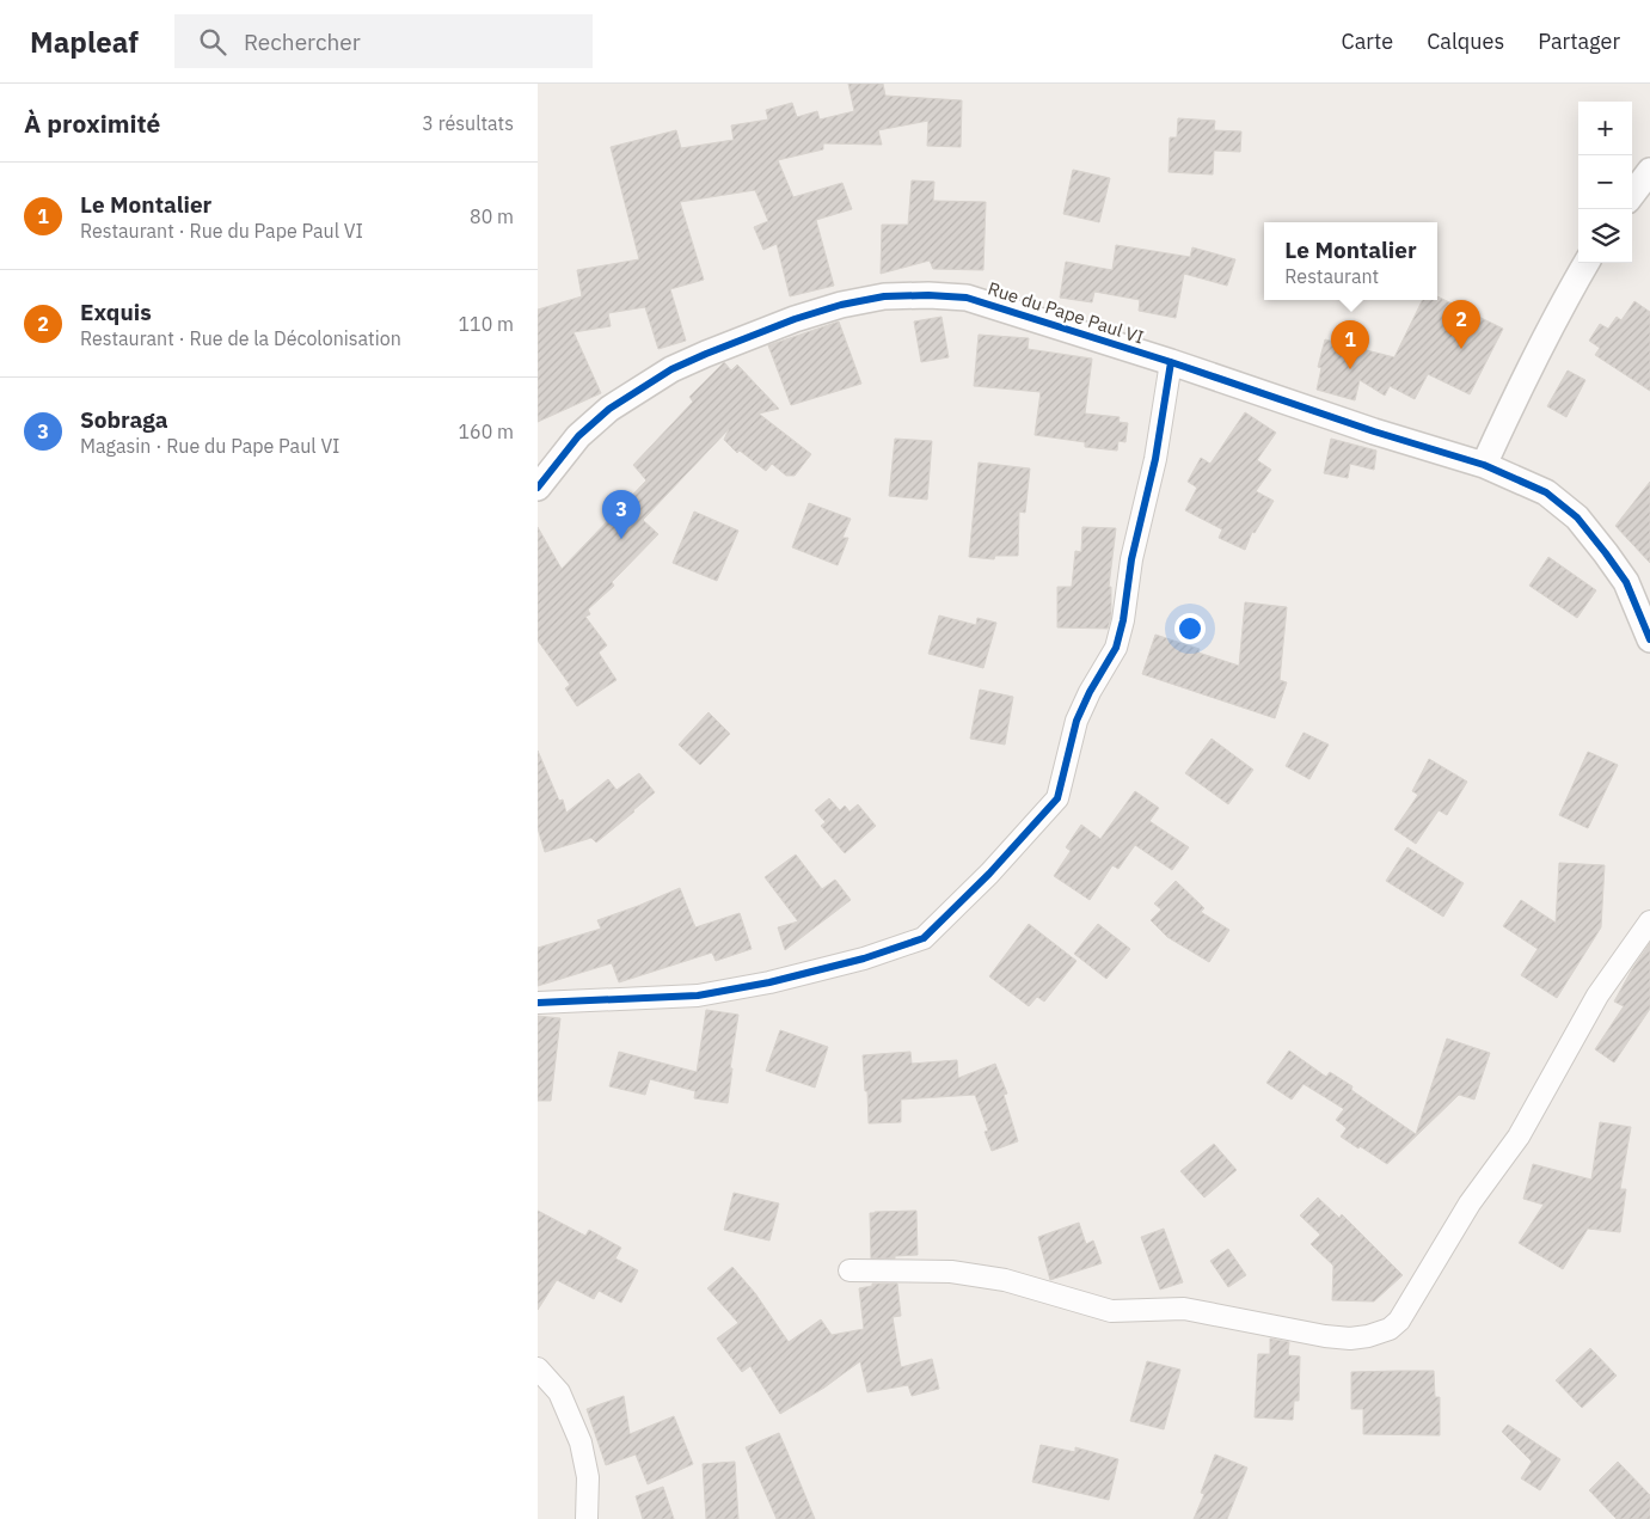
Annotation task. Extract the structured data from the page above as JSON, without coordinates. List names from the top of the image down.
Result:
{
  "streets": {
    "street": ["Rue du Pape Paul VI"]
  },
  "page": {
    "header": "Mapleaf",
    "search": "Rechercher",
    "nav": ["Carte", "Calques", "Partager"],
    "heading": ["À proximité", "3 résultats"],
    "map_buttons": ["+", "−"],
    "list": [
      {
        "mark": "1",
        "name": "Le Montalier",
        "note": "Restaurant · Rue du Pape Paul VI",
        "value": "80 m"
      },
      {
        "mark": "2",
        "name": "Exquis",
        "note": "Restaurant · Rue de la Décolonisation",
        "value": "110 m"
      },
      {
        "mark": "3",
        "name": "Sobraga",
        "note": "Magasin · Rue du Pape Paul VI",
        "value": "160 m"
      }
    ],
    "popup": ["Le Montalier", "Restaurant"],
    "pins": ["2", "1", "3"]
  }
}
